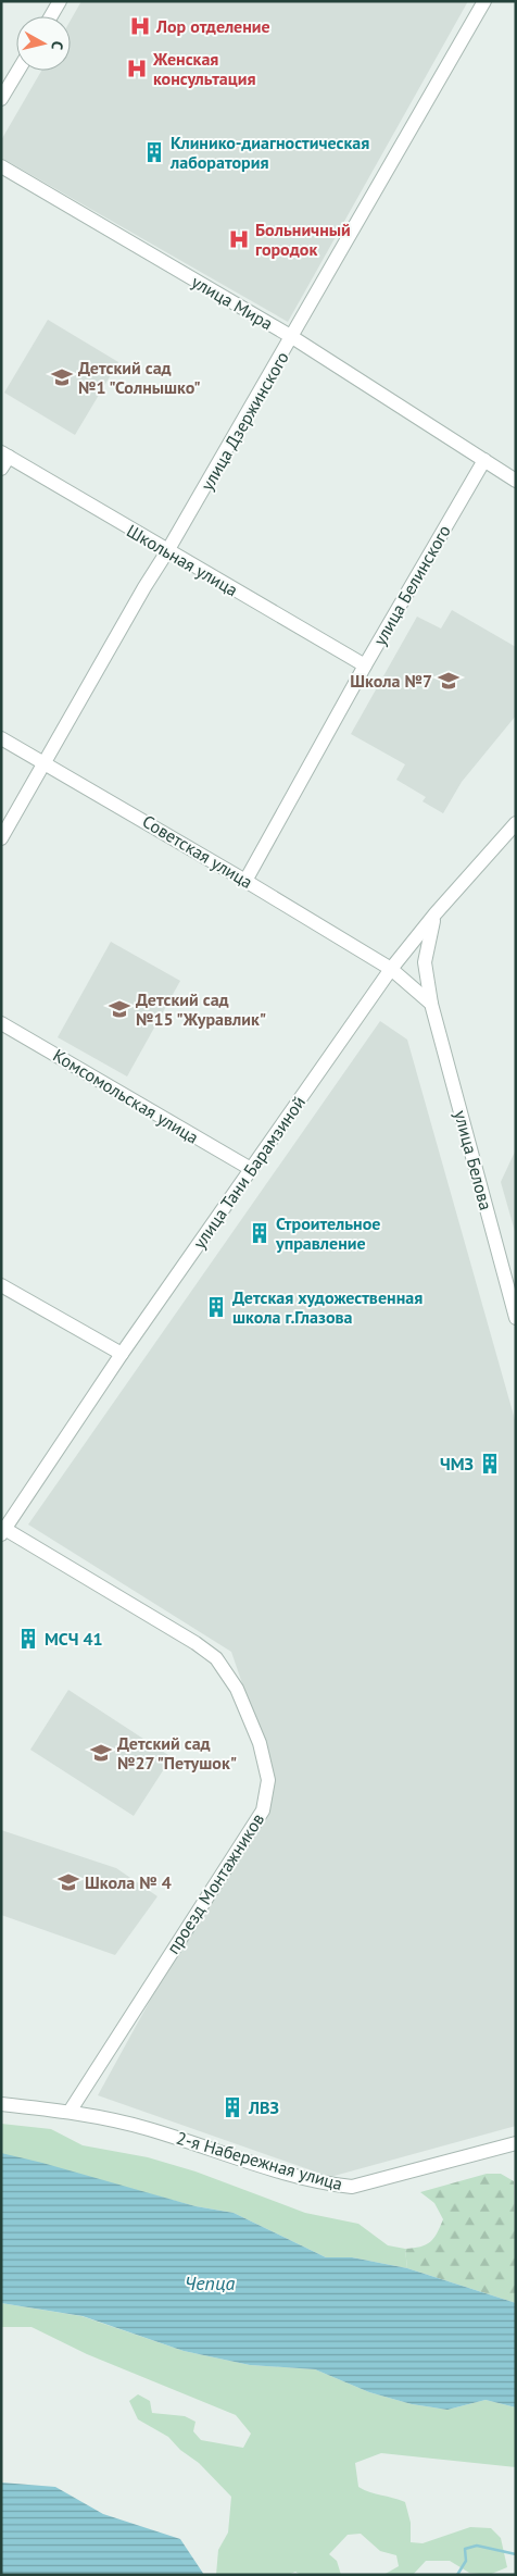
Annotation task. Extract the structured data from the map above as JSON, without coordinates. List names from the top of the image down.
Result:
{
  "streets": {
    "street": [
      "улица Мира",
      "улица Дзержинского",
      "Школьная улица",
      "улица Белинского",
      "Советская улица",
      "Комсомольская улица",
      "улица Белова",
      "улица Тани Барамзиной",
      "проезд Монтажников",
      "2-я Набережная улица"
    ]
  },
  "crossings": [
    ["улица Мира", "улица Дзержинского"],
    ["улица Мира", "улица Белинского"],
    ["улица Дзержинского", "Школьная улица"],
    ["улица Дзержинского", "Советская улица"],
    ["Школьная улица", "улица Белинского"],
    ["улица Белинского", "Советская улица"],
    ["Советская улица", "улица Тани Барамзиной"],
    ["Комсомольская улица", "улица Тани Барамзиной"],
    ["улица Белова", "улица Тани Барамзиной"],
    ["улица Тани Барамзиной", "проезд Монтажников"],
    ["проезд Монтажников", "2-я Набережная улица"]
  ],
  "water": ["Чепца"],
  "places": {
    "hospital": ["Лор отделение", "Женская консультация", "Больничный городок"],
    "building": [
      "Клинико-диагностическая лаборатория",
      "Строительное управление",
      "Детская художественная школа г.Глазова",
      "ЧМЗ",
      "МСЧ 41",
      "ЛВЗ"
    ],
    "school or university": [
      "Детский сад №1 \"Солнышко\"",
      "Школа №7",
      "Детский сад №15 \"Журавлик\"",
      "Детский сад №27 \"Петушок\"",
      "Школа № 4"
    ]
  },
  "north": "right"
}
